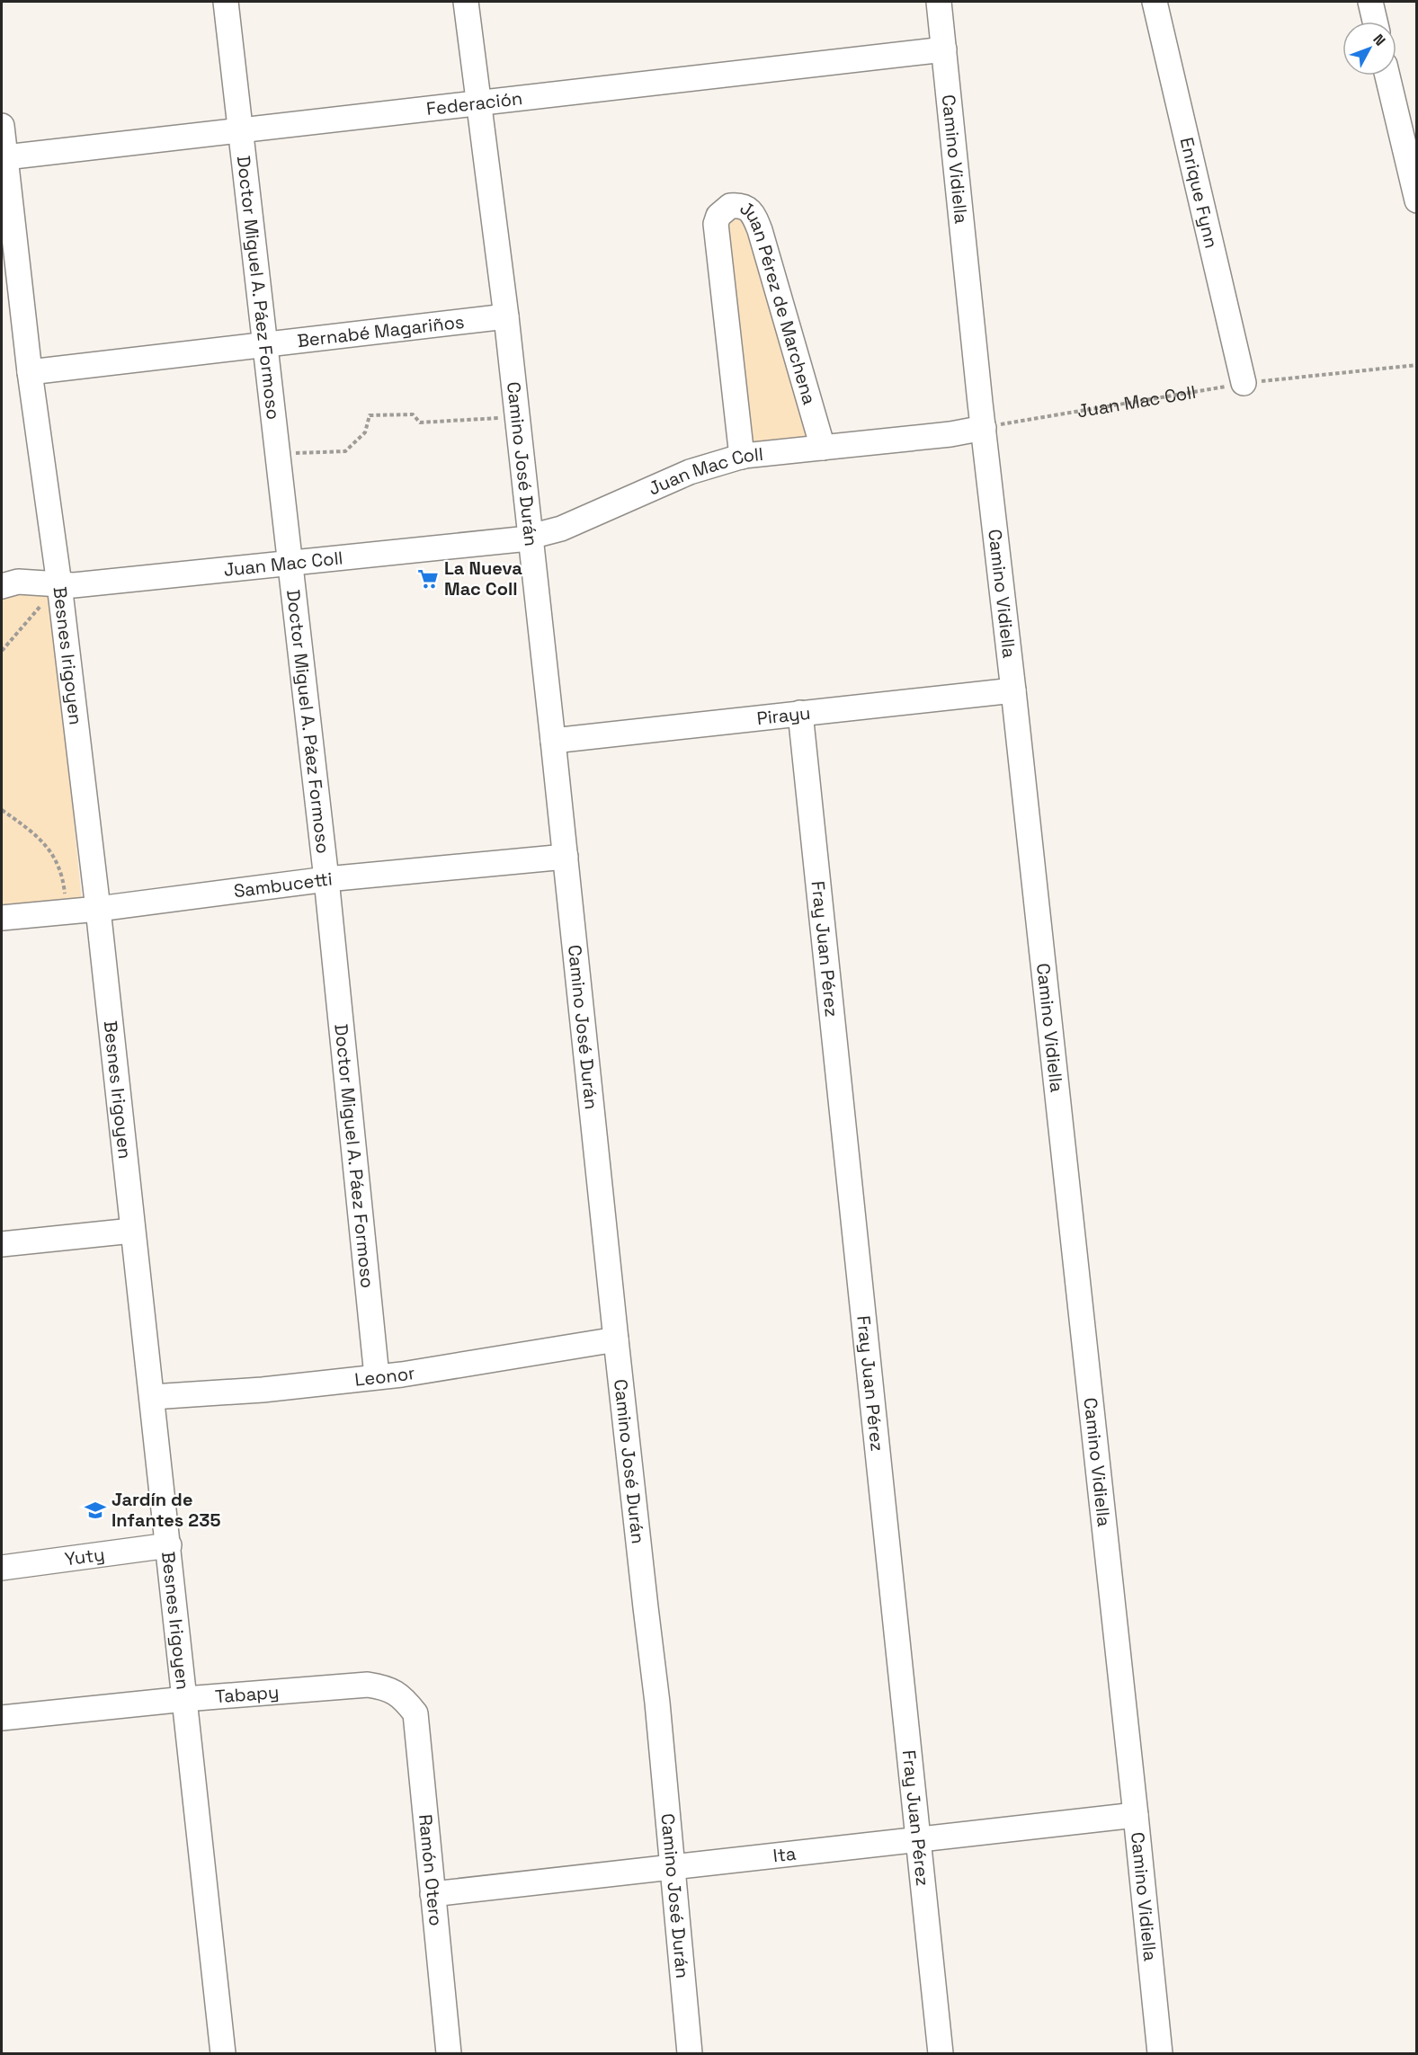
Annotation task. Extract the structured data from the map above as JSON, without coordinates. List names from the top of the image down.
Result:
{
  "streets": {
    "street": [
      "Federación",
      "Camino Vidiella",
      "Enrique Fynn",
      "Doctor Miguel A. Páez Formoso",
      "Juan Pérez de Marchena",
      "Bernabé Magariños",
      "Juan Mac Coll",
      "Camino José Durán",
      "Besnes Irigoyen",
      "Pirayu",
      "Sambucetti",
      "Fray Juan Pérez",
      "Leonor",
      "Yuty",
      "Tabapy",
      "Ita",
      "Ramón Otero"
    ]
  },
  "crossings": [
    ["Federación", "Camino Vidiella"],
    ["Federación", "Doctor Miguel A. Páez Formoso"],
    ["Federación", "Camino José Durán"],
    ["Federación", "Besnes Irigoyen"],
    ["Camino Vidiella", "Juan Mac Coll"],
    ["Camino Vidiella", "Pirayu"],
    ["Camino Vidiella", "Ita"],
    ["Enrique Fynn", "Juan Mac Coll"],
    ["Doctor Miguel A. Páez Formoso", "Bernabé Magariños"],
    ["Doctor Miguel A. Páez Formoso", "Juan Mac Coll"],
    ["Doctor Miguel A. Páez Formoso", "Sambucetti"],
    ["Doctor Miguel A. Páez Formoso", "Leonor"],
    ["Juan Pérez de Marchena", "Juan Mac Coll"],
    ["Bernabé Magariños", "Camino José Durán"],
    ["Bernabé Magariños", "Besnes Irigoyen"],
    ["Juan Mac Coll", "Camino José Durán"],
    ["Juan Mac Coll", "Besnes Irigoyen"],
    ["Camino José Durán", "Pirayu"],
    ["Camino José Durán", "Sambucetti"],
    ["Camino José Durán", "Leonor"],
    ["Camino José Durán", "Ita"],
    ["Besnes Irigoyen", "Sambucetti"],
    ["Besnes Irigoyen", "Leonor"],
    ["Besnes Irigoyen", "Yuty"],
    ["Besnes Irigoyen", "Tabapy"],
    ["Pirayu", "Fray Juan Pérez"],
    ["Fray Juan Pérez", "Ita"],
    ["Tabapy", "Ramón Otero"],
    ["Ita", "Ramón Otero"]
  ],
  "places": {
    "supermarket": ["La Nueva Mac Coll"],
    "school or university": ["Jardín de Infantes 235"]
  },
  "north": "top right"
}
